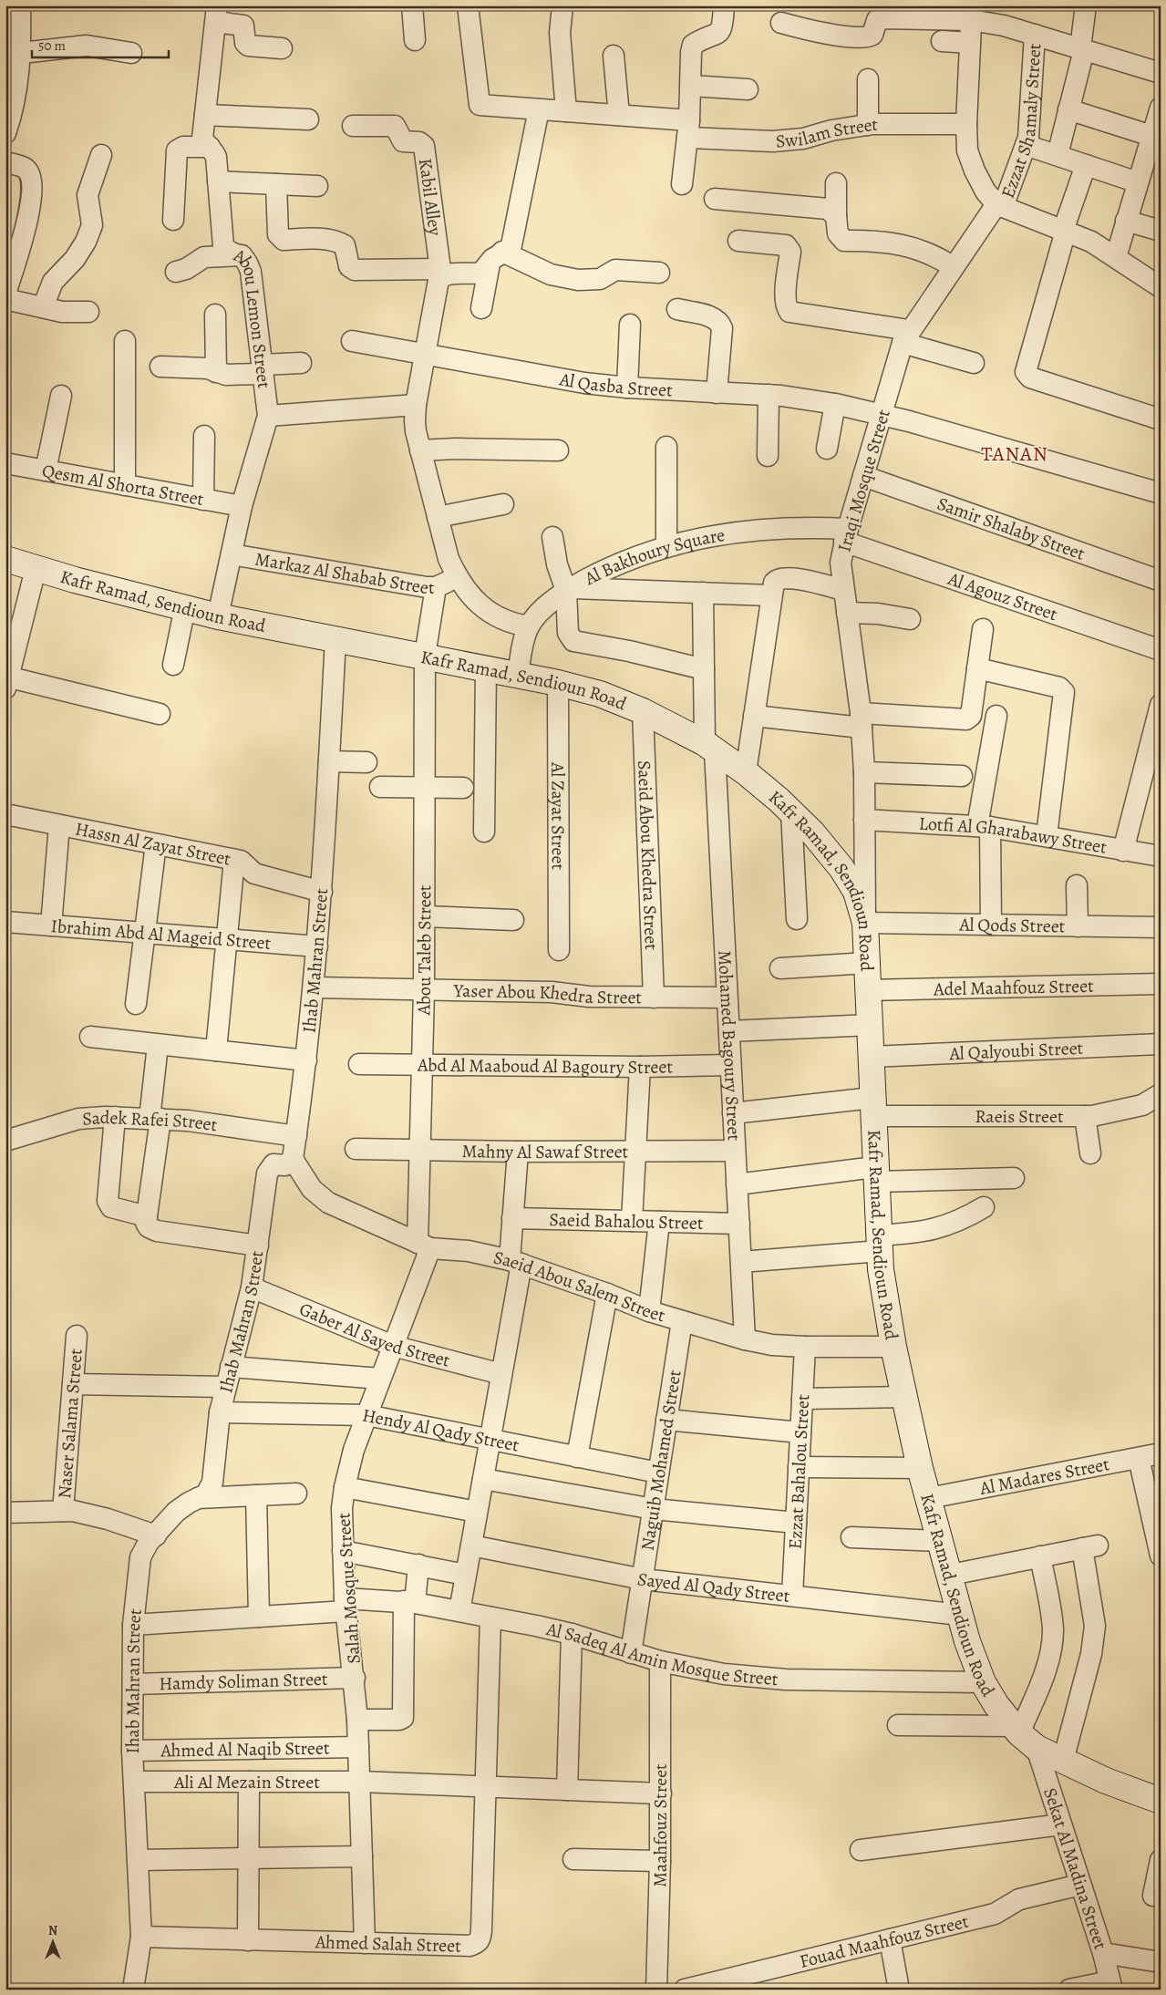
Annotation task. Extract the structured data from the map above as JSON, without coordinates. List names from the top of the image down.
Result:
{
  "streets": {
    "street": [
      "Ezzat Shamaly Street",
      "Swilam Street",
      "Kabil Alley",
      "Abou Lemon Street",
      "Al Qasba Street",
      "Iraqi Mosque Street",
      "Qesm Al Shorta Street",
      "Samir Shalaby Street",
      "Al Bakhoury Square",
      "Markaz Al Shabab Street",
      "Al Agouz Street",
      "Kafr Ramad, Sendioun Road",
      "Al Zayat Street",
      "Lotfi Al Gharabawy Street",
      "Hassn Al Zayat Street",
      "Saeid Abou Khedra Street",
      "Al Qods Street",
      "Ibrahim Abd Al Mageid Street",
      "Abou Taleb Street",
      "Ihab Mahran Street",
      "Adel Maahfouz Street",
      "Yaser Abou Khedra Street",
      "Mohamed Bagoury Street",
      "Al Qalyoubi Street",
      "Abd Al Maaboud Al Bagoury Street",
      "Raeis Street",
      "Sadek Rafei Street",
      "Mahny Al Sawaf Street",
      "Saeid Bahalou Street",
      "Saeid Abou Salem Street",
      "Gaber Al Sayed Street",
      "Naser Salama Street",
      "Hendy Al Qady Street",
      "Naguib Mohamed Street",
      "Ezzat Bahalou Street",
      "Al Madares Street",
      "Sayed Al Qady Street",
      "Salah Mosque Street",
      "Al Sadeq Al Amin Mosque Street",
      "Hamdy Soliman Street",
      "Ahmed Al Naqib Street",
      "Ali Al Mezain Street",
      "Maahfouz Street",
      "Sekat Al Madina Street",
      "Fouad Maahfouz Street",
      "Ahmed Salah Street"
    ]
  },
  "crossings": [
    ["Ezzat Shamaly Street", "Iraqi Mosque Street"],
    ["Abou Lemon Street", "Qesm Al Shorta Street"],
    ["Abou Lemon Street", "Markaz Al Shabab Street"],
    ["Abou Lemon Street", "Kafr Ramad, Sendioun Road"],
    ["Al Qasba Street", "Iraqi Mosque Street"],
    ["Iraqi Mosque Street", "Samir Shalaby Street"],
    ["Iraqi Mosque Street", "Al Bakhoury Square"],
    ["Iraqi Mosque Street", "Al Agouz Street"],
    ["Iraqi Mosque Street", "Kafr Ramad, Sendioun Road"],
    ["Iraqi Mosque Street", "Lotfi Al Gharabawy Street"],
    ["Iraqi Mosque Street", "Al Qods Street"],
    ["Al Bakhoury Square", "Al Agouz Street"],
    ["Al Bakhoury Square", "Kafr Ramad, Sendioun Road"],
    ["Markaz Al Shabab Street", "Abou Taleb Street"],
    ["Kafr Ramad, Sendioun Road", "Al Zayat Street"],
    ["Kafr Ramad, Sendioun Road", "Saeid Abou Khedra Street"],
    ["Kafr Ramad, Sendioun Road", "Al Qods Street"],
    ["Kafr Ramad, Sendioun Road", "Abou Taleb Street"],
    ["Kafr Ramad, Sendioun Road", "Ihab Mahran Street"],
    ["Kafr Ramad, Sendioun Road", "Adel Maahfouz Street"],
    ["Kafr Ramad, Sendioun Road", "Mohamed Bagoury Street"],
    ["Kafr Ramad, Sendioun Road", "Al Qalyoubi Street"],
    ["Kafr Ramad, Sendioun Road", "Raeis Street"],
    ["Kafr Ramad, Sendioun Road", "Saeid Abou Salem Street"],
    ["Kafr Ramad, Sendioun Road", "Al Madares Street"],
    ["Kafr Ramad, Sendioun Road", "Sayed Al Qady Street"],
    ["Kafr Ramad, Sendioun Road", "Al Sadeq Al Amin Mosque Street"],
    ["Kafr Ramad, Sendioun Road", "Sekat Al Madina Street"],
    ["Hassn Al Zayat Street", "Ihab Mahran Street"],
    ["Saeid Abou Khedra Street", "Yaser Abou Khedra Street"],
    ["Ibrahim Abd Al Mageid Street", "Ihab Mahran Street"],
    ["Abou Taleb Street", "Yaser Abou Khedra Street"],
    ["Abou Taleb Street", "Abd Al Maaboud Al Bagoury Street"],
    ["Abou Taleb Street", "Mahny Al Sawaf Street"],
    ["Abou Taleb Street", "Saeid Abou Salem Street"],
    ["Abou Taleb Street", "Salah Mosque Street"],
    ["Ihab Mahran Street", "Yaser Abou Khedra Street"],
    ["Ihab Mahran Street", "Sadek Rafei Street"],
    ["Ihab Mahran Street", "Saeid Abou Salem Street"],
    ["Ihab Mahran Street", "Gaber Al Sayed Street"],
    ["Ihab Mahran Street", "Hendy Al Qady Street"],
    ["Ihab Mahran Street", "Al Sadeq Al Amin Mosque Street"],
    ["Ihab Mahran Street", "Hamdy Soliman Street"],
    ["Ihab Mahran Street", "Ahmed Al Naqib Street"],
    ["Ihab Mahran Street", "Ali Al Mezain Street"],
    ["Ihab Mahran Street", "Ahmed Salah Street"],
    ["Yaser Abou Khedra Street", "Mohamed Bagoury Street"],
    ["Mohamed Bagoury Street", "Abd Al Maaboud Al Bagoury Street"],
    ["Mohamed Bagoury Street", "Mahny Al Sawaf Street"],
    ["Mohamed Bagoury Street", "Saeid Bahalou Street"],
    ["Mohamed Bagoury Street", "Saeid Abou Salem Street"],
    ["Saeid Abou Salem Street", "Naguib Mohamed Street"],
    ["Saeid Abou Salem Street", "Ezzat Bahalou Street"],
    ["Saeid Abou Salem Street", "Salah Mosque Street"],
    ["Gaber Al Sayed Street", "Salah Mosque Street"],
    ["Hendy Al Qady Street", "Naguib Mohamed Street"],
    ["Hendy Al Qady Street", "Salah Mosque Street"],
    ["Naguib Mohamed Street", "Sayed Al Qady Street"],
    ["Naguib Mohamed Street", "Al Sadeq Al Amin Mosque Street"],
    ["Ezzat Bahalou Street", "Sayed Al Qady Street"],
    ["Salah Mosque Street", "Al Sadeq Al Amin Mosque Street"],
    ["Salah Mosque Street", "Hamdy Soliman Street"],
    ["Salah Mosque Street", "Ahmed Al Naqib Street"],
    ["Salah Mosque Street", "Ali Al Mezain Street"],
    ["Salah Mosque Street", "Ahmed Salah Street"],
    ["Al Sadeq Al Amin Mosque Street", "Maahfouz Street"],
    ["Al Sadeq Al Amin Mosque Street", "Ahmed Salah Street"],
    ["Sekat Al Madina Street", "Fouad Maahfouz Street"]
  ],
  "districts": ["TANAN"],
  "scale_bar": "50 m",
  "north": "top"
}
